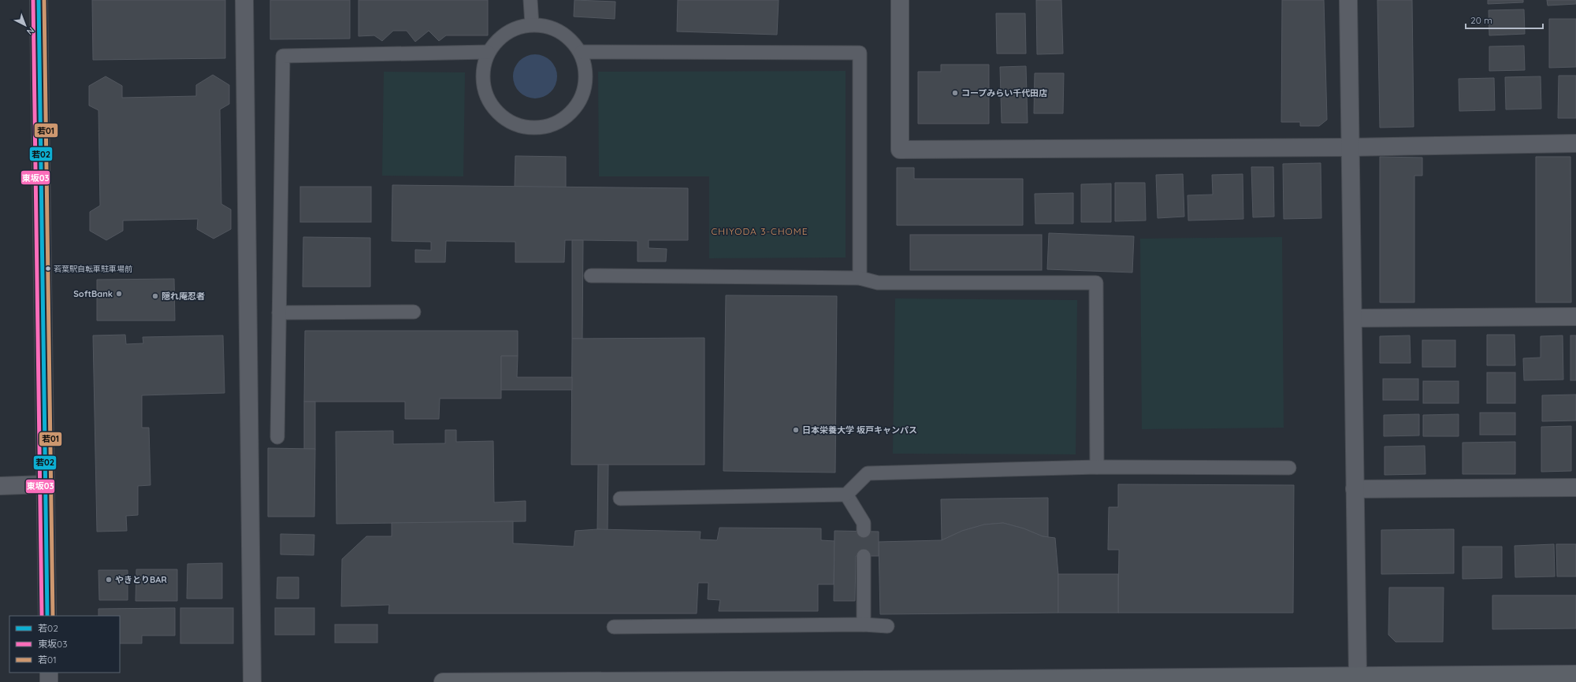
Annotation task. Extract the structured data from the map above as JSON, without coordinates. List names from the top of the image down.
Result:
{
  "districts": ["CHIYODA 3-CHOME"],
  "places": [
    "コープみらい千代田店",
    "若葉駅自転車駐車場前",
    "SoftBank",
    "隠れ庵忍者",
    "日本栄養大学 坂戸キャンパス",
    "やきとりBAR"
  ],
  "lines": ["transit line 若02", "transit line 東坂03", "transit line 若01"],
  "legend": ["若02", "東坂03", "若01"],
  "scale_bar": "20 m",
  "north": "bottom right"
}
